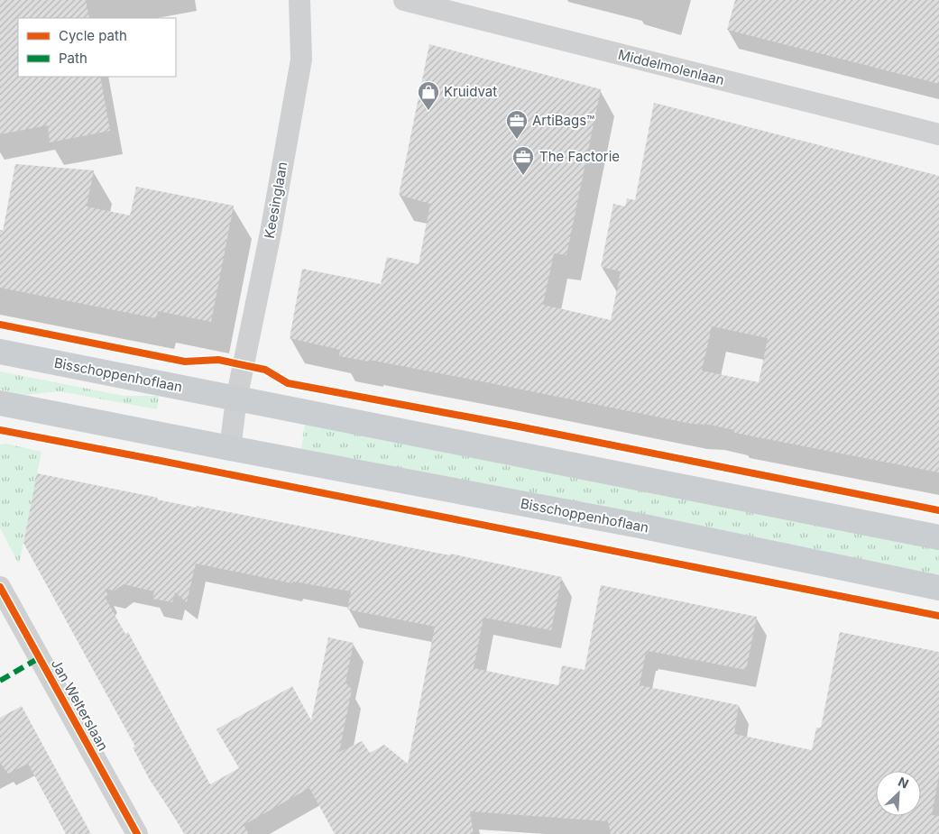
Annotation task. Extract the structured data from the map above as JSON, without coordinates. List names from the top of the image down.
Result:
{
  "streets": {
    "main road": ["Bisschoppenhoflaan"],
    "street": ["Middelmolenlaan", "Keesinglaan", "Jan Welterslaan"]
  },
  "crossings": [
    ["Keesinglaan", "Bisschoppenhoflaan"]
  ],
  "places": {
    "shop": ["Kruidvat"],
    "office": ["ArtiBags™", "The Factorie"]
  },
  "legend": ["Cycle path", "Path"],
  "north": "top right"
}
